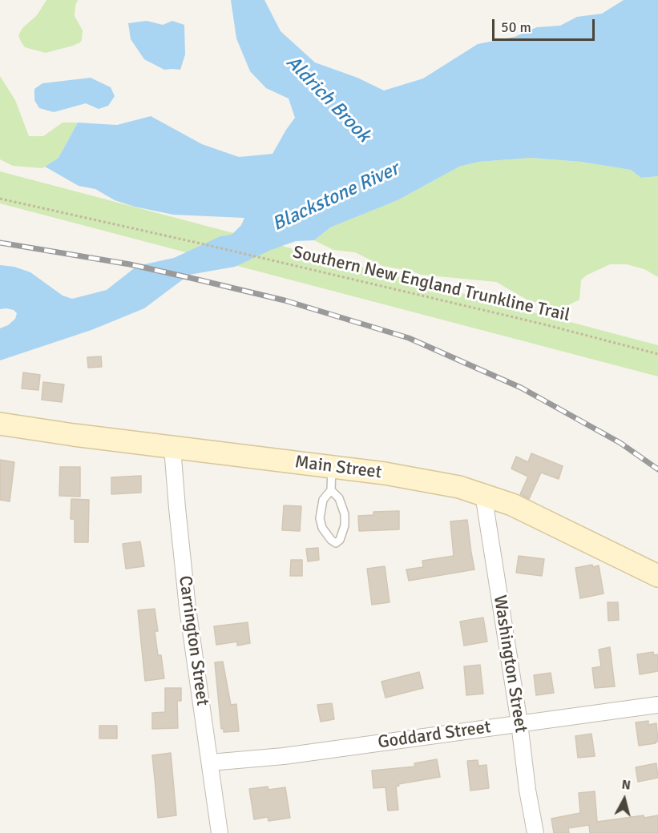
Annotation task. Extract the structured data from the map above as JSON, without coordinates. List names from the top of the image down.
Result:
{
  "streets": {
    "main road": ["Main Street"],
    "street": ["Carrington Street", "Washington Street", "Goddard Street"],
    "path": ["Southern New England Trunkline Trail"]
  },
  "crossings": [
    ["Main Street", "Carrington Street"],
    ["Main Street", "Washington Street"],
    ["Carrington Street", "Goddard Street"],
    ["Washington Street", "Goddard Street"]
  ],
  "water": ["Aldrich Brook", "Blackstone River"],
  "scale_bar": "50 m",
  "north": "top"
}
